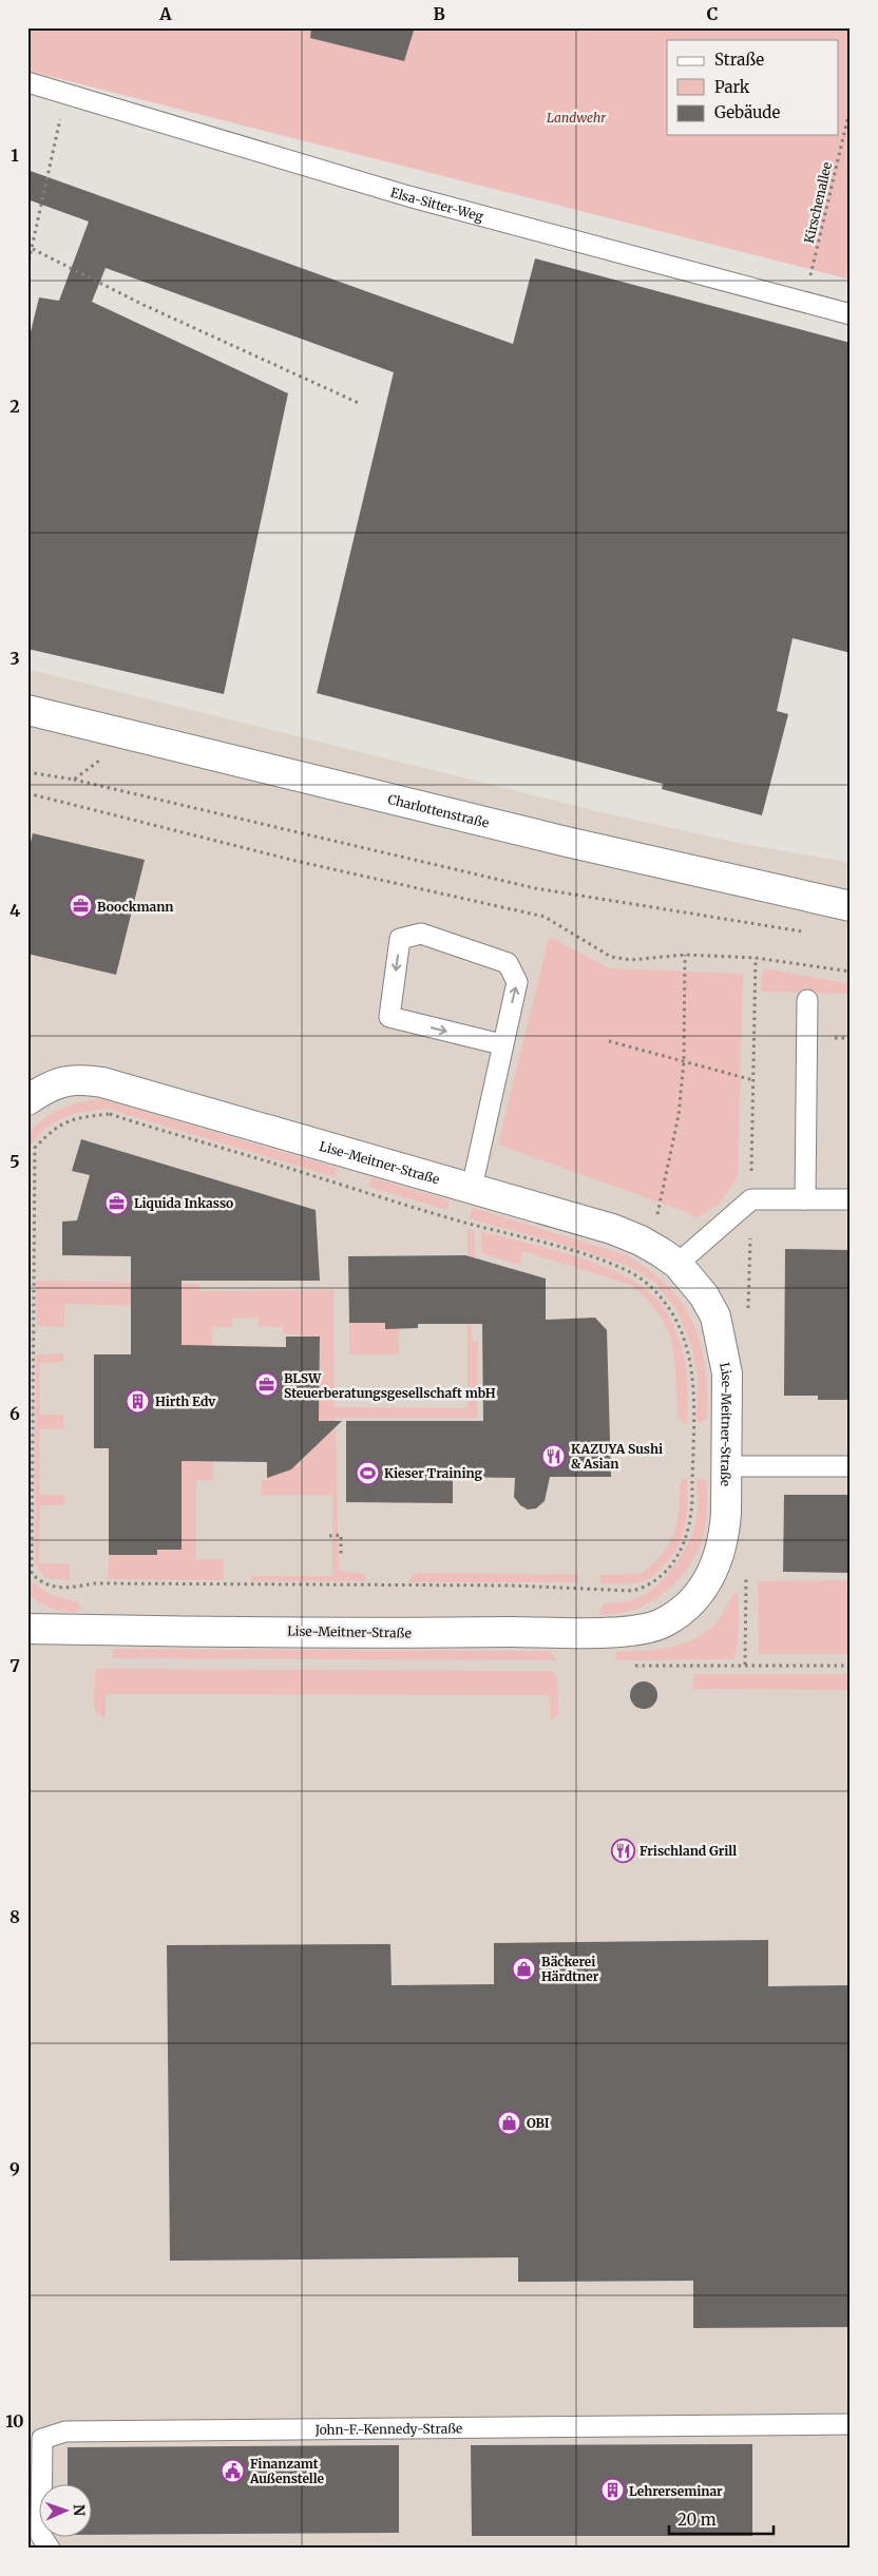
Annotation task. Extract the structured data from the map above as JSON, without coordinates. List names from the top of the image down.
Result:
{
  "streets": {
    "street": ["Charlottenstraße", "Lise-Meitner-Straße"],
    "lane": ["Elsa-Sitter-Weg", "John-F.-Kennedy-Straße"],
    "path": ["Kirschenallee"]
  },
  "crossings": [
    ["Kirschenallee", "Elsa-Sitter-Weg"]
  ],
  "parks": ["Landwehr"],
  "places": {
    "office": ["Boockmann", "Liquida Inkasso", "BLSW Steuerberatungsgesellschaft mbH"],
    "building": ["Hirth Edv", "Lehrerseminar"],
    "restaurant": ["KAZUYA Sushi & Asian", "Frischland Grill"],
    "sports": ["Kieser Training"],
    "shop": ["Bäckerei Härdtner", "OBI"],
    "public building": ["Finanzamt Außenstelle"]
  },
  "legend": ["Straße", "Park", "Gebäude"],
  "scale_bar": "20 m",
  "north": "right",
  "grid": {
    "columns": ["A", "B", "C"],
    "rows": [
      "1",
      "2",
      "3",
      "4",
      "5",
      "6",
      "7",
      "8",
      "9",
      "10"
    ]
  }
}
